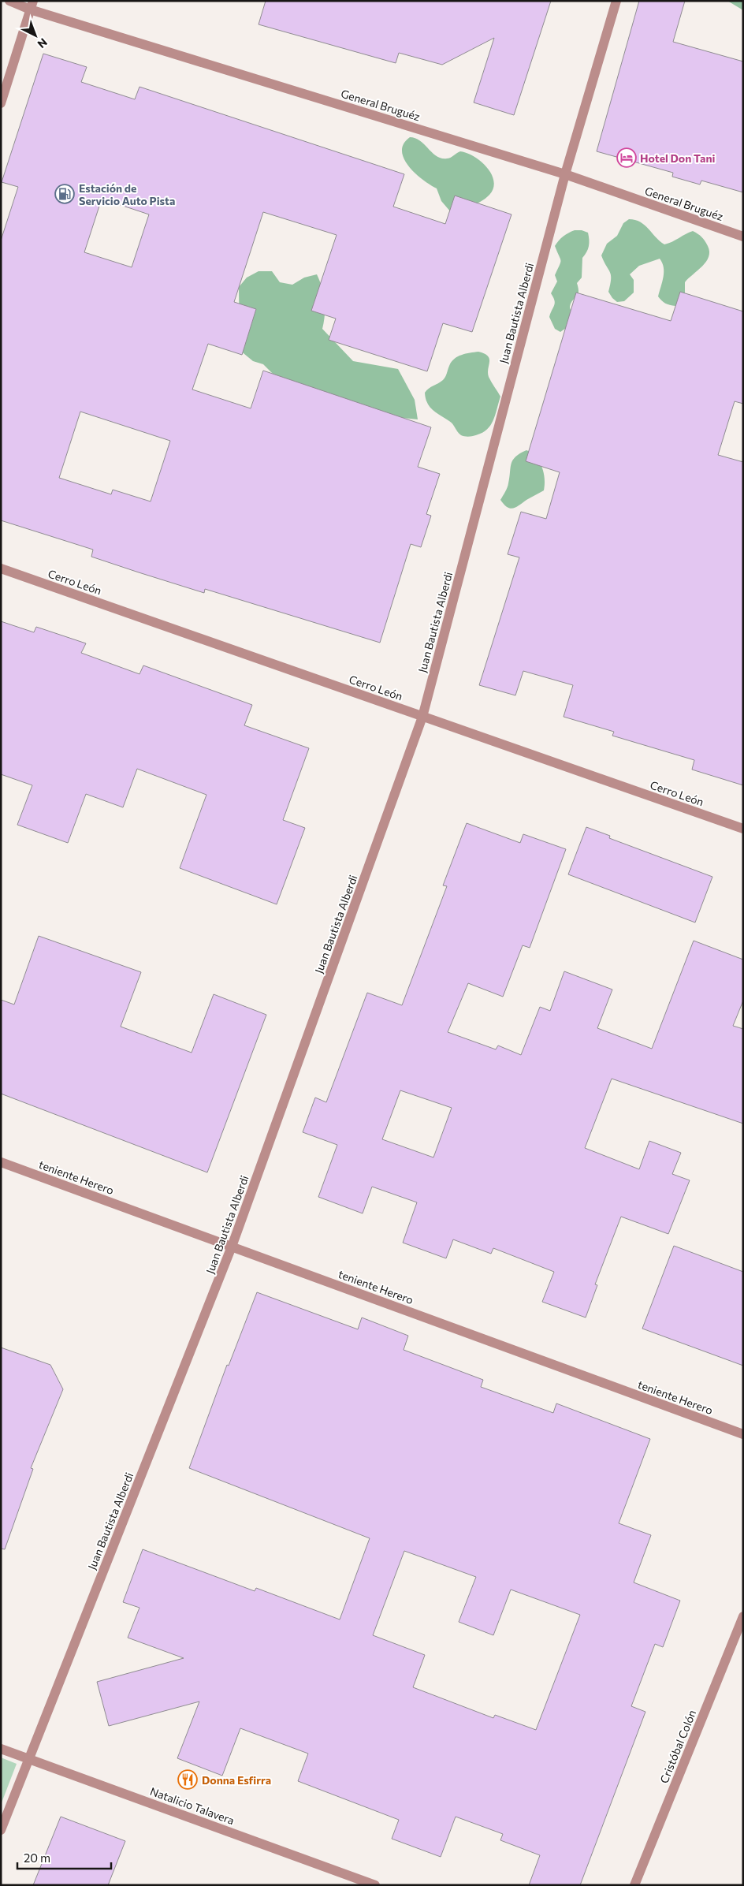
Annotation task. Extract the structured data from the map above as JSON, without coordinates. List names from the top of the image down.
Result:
{
  "streets": {
    "street": [
      "General Bruguéz",
      "Juan Bautista Alberdi",
      "Cerro León",
      "teniente Herero",
      "Cristóbal Colón",
      "Natalicio Talavera"
    ]
  },
  "crossings": [
    ["General Bruguéz", "Juan Bautista Alberdi"],
    ["Juan Bautista Alberdi", "Cerro León"],
    ["Juan Bautista Alberdi", "teniente Herero"],
    ["Juan Bautista Alberdi", "Natalicio Talavera"]
  ],
  "places": {
    "hotel": ["Hotel Don Tani"],
    "fuel station": ["Estación de Servicio Auto Pista"],
    "restaurant": ["Donna Esfirra"]
  },
  "scale_bar": "20 m",
  "north": "bottom right"
}
